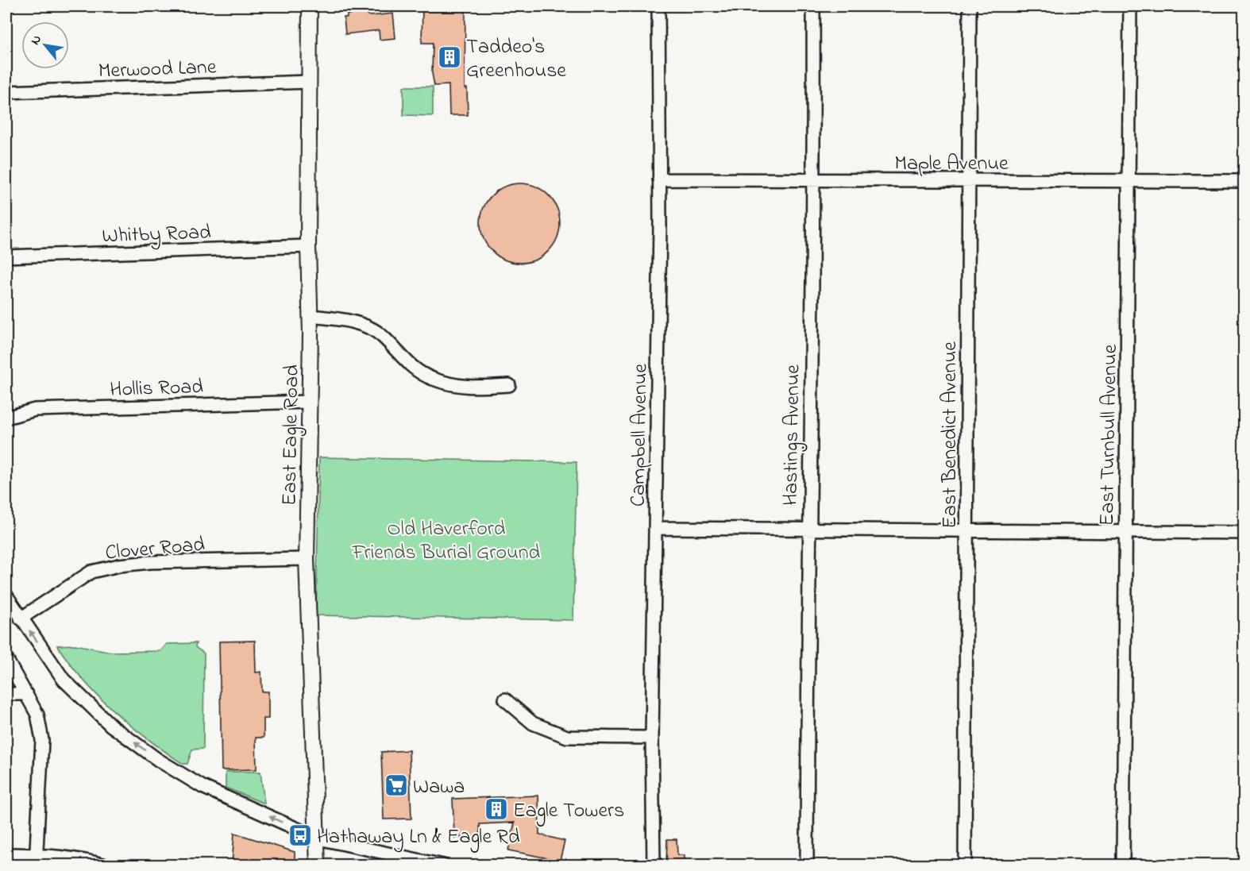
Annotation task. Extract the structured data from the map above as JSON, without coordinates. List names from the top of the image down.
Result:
{
  "streets": {
    "main road": ["East Eagle Road"],
    "street": [
      "Merwood Lane",
      "Maple Avenue",
      "Whitby Road",
      "Hollis Road",
      "Campbell Avenue",
      "Hastings Avenue",
      "East Benedict Avenue",
      "East Turnbull Avenue",
      "Clover Road"
    ]
  },
  "crossings": [
    ["Merwood Lane", "East Eagle Road"],
    ["Maple Avenue", "Campbell Avenue"],
    ["Maple Avenue", "Hastings Avenue"],
    ["Maple Avenue", "East Benedict Avenue"],
    ["Maple Avenue", "East Turnbull Avenue"],
    ["Whitby Road", "East Eagle Road"],
    ["Hollis Road", "East Eagle Road"],
    ["East Eagle Road", "Clover Road"]
  ],
  "parks": ["Old Haverford Friends Burial Ground"],
  "places": {
    "building": ["Taddeo's Greenhouse", "Eagle Towers"],
    "supermarket": ["Wawa"],
    "bus stop": ["Hathaway Ln & Eagle Rd"]
  },
  "north": "top left"
}
